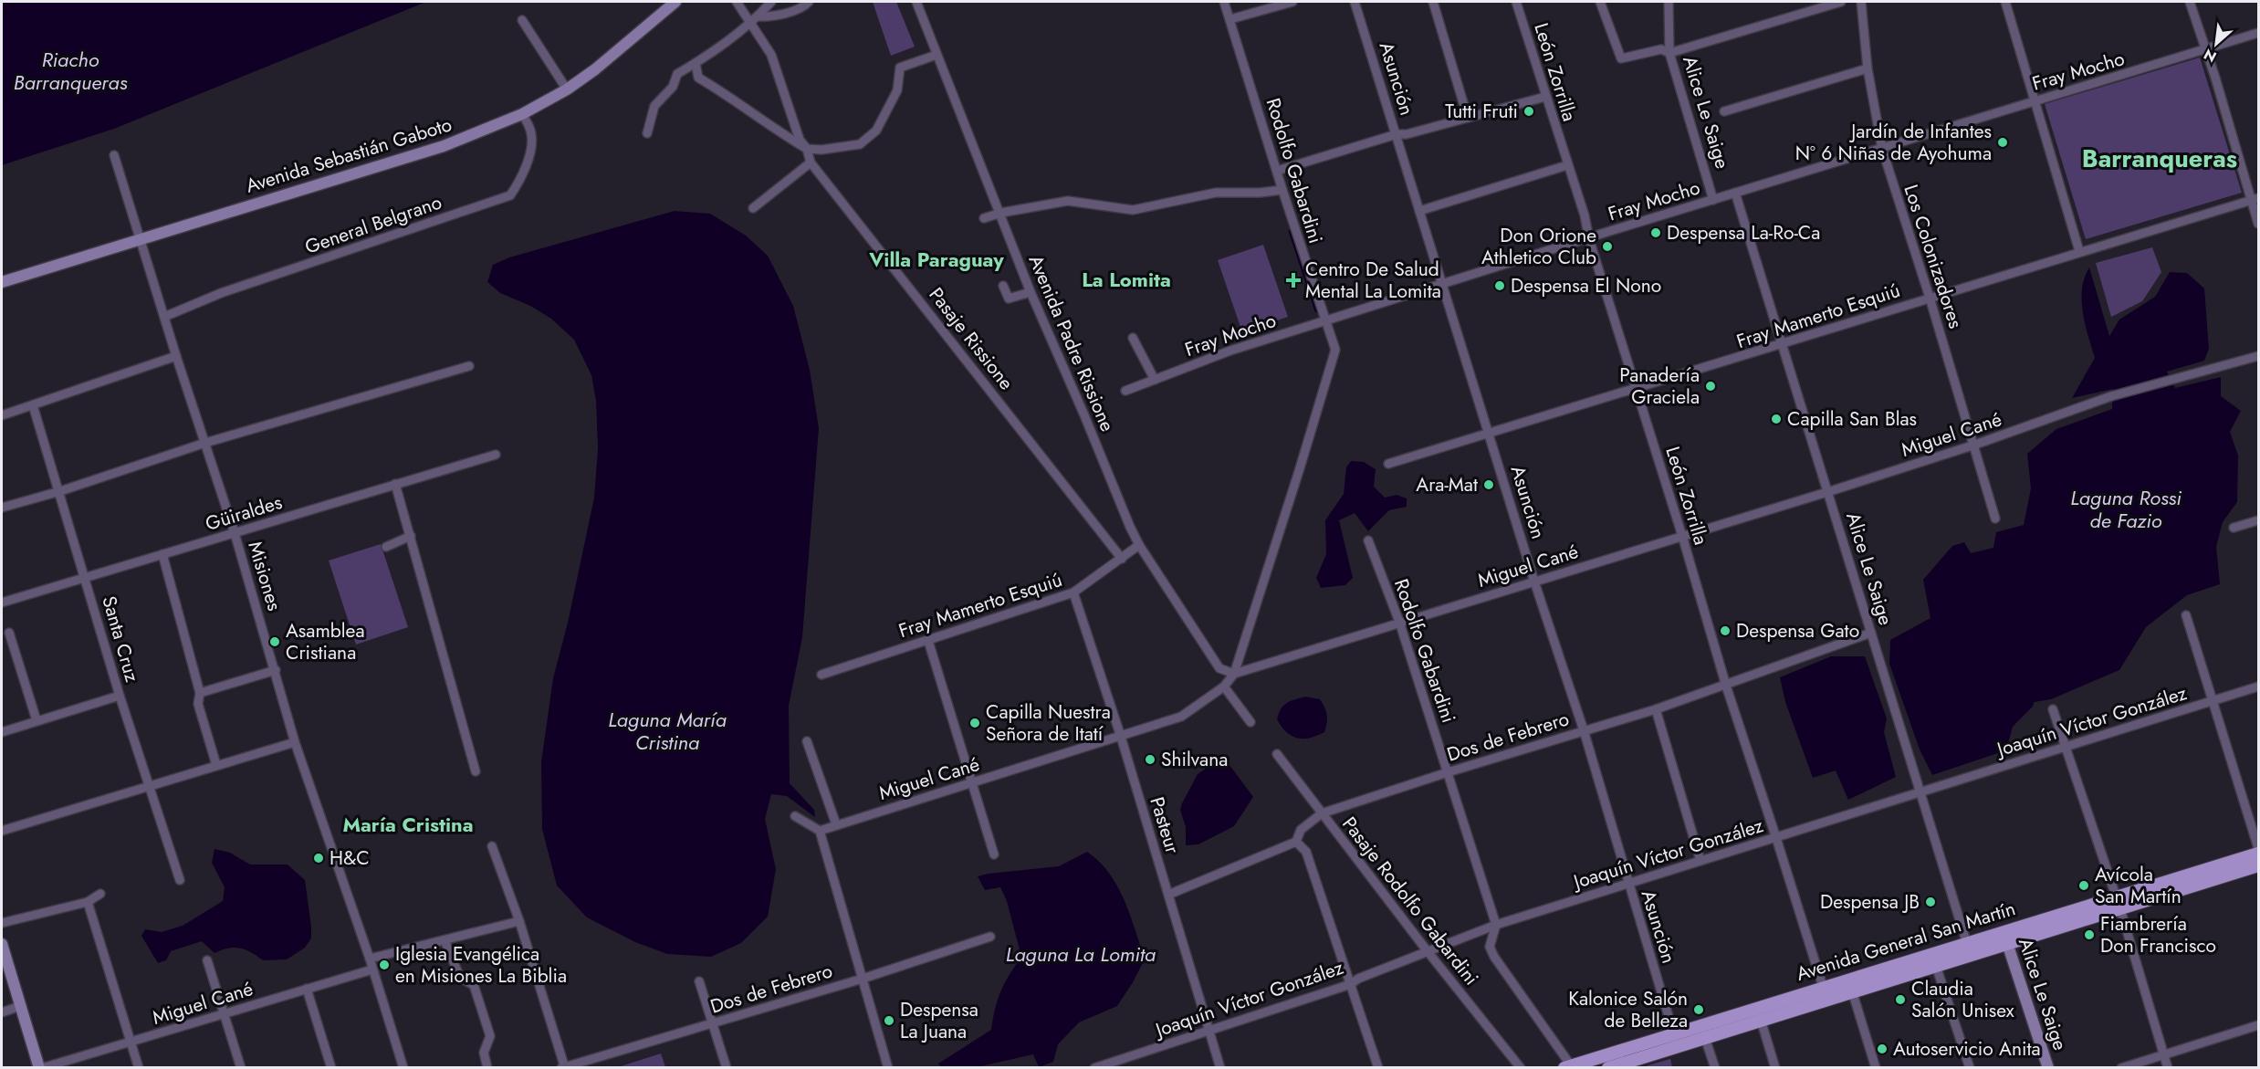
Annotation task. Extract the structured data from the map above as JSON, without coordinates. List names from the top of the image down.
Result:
{
  "streets": {
    "main road": ["Alice Le Saige", "Avenida Sebastián Gaboto", "Avenida General San Martín"],
    "street": [
      "Fray Mocho",
      "León Zorrilla",
      "Asunción",
      "Rodolfo Gabardini",
      "General Belgrano",
      "Los Colonizadores",
      "Fray Mamerto Esquiú",
      "Pasaje Rissione",
      "Avenida Padre Rissione",
      "Miguel Cané",
      "Güiraldes",
      "Misiones",
      "Santa Cruz",
      "Joaquín Víctor González",
      "Dos de Febrero",
      "Pasteur",
      "Pasaje Rodolfo Gabardini"
    ]
  },
  "crossings": [
    ["Fray Mocho", "León Zorrilla"],
    ["Fray Mocho", "Asunción"],
    ["Fray Mocho", "Alice Le Saige"],
    ["Fray Mocho", "Rodolfo Gabardini"],
    ["Fray Mocho", "Los Colonizadores"],
    ["León Zorrilla", "Fray Mamerto Esquiú"],
    ["León Zorrilla", "Miguel Cané"],
    ["León Zorrilla", "Joaquín Víctor González"],
    ["León Zorrilla", "Dos de Febrero"],
    ["León Zorrilla", "Avenida General San Martín"],
    ["Asunción", "Fray Mamerto Esquiú"],
    ["Asunción", "Miguel Cané"],
    ["Asunción", "Joaquín Víctor González"],
    ["Asunción", "Dos de Febrero"],
    ["Asunción", "Avenida General San Martín"],
    ["Alice Le Saige", "Fray Mamerto Esquiú"],
    ["Alice Le Saige", "Miguel Cané"],
    ["Alice Le Saige", "Joaquín Víctor González"],
    ["Alice Le Saige", "Dos de Febrero"],
    ["Alice Le Saige", "Avenida General San Martín"],
    ["Avenida Sebastián Gaboto", "General Belgrano"],
    ["Avenida Sebastián Gaboto", "Misiones"],
    ["Rodolfo Gabardini", "Avenida Padre Rissione"],
    ["Rodolfo Gabardini", "Miguel Cané"],
    ["Rodolfo Gabardini", "Joaquín Víctor González"],
    ["Rodolfo Gabardini", "Dos de Febrero"],
    ["Rodolfo Gabardini", "Avenida General San Martín"],
    ["General Belgrano", "Misiones"],
    ["Los Colonizadores", "Fray Mamerto Esquiú"],
    ["Los Colonizadores", "Miguel Cané"],
    ["Fray Mamerto Esquiú", "Pasaje Rissione"],
    ["Fray Mamerto Esquiú", "Avenida Padre Rissione"],
    ["Fray Mamerto Esquiú", "Pasteur"],
    ["Avenida Padre Rissione", "Miguel Cané"],
    ["Miguel Cané", "Misiones"],
    ["Miguel Cané", "Pasteur"],
    ["Güiraldes", "Misiones"],
    ["Güiraldes", "Santa Cruz"],
    ["Joaquín Víctor González", "Pasteur"],
    ["Joaquín Víctor González", "Pasaje Rodolfo Gabardini"],
    ["Dos de Febrero", "Pasteur"],
    ["Dos de Febrero", "Pasaje Rodolfo Gabardini"]
  ],
  "districts": [
    "Barranqueras",
    "Villa Paraguay",
    "La Lomita",
    "María Cristina"
  ],
  "water": [
    "Riacho Barranqueras",
    "Laguna Rossi de Fazio",
    "Laguna María Cristina",
    "Laguna La Lomita"
  ],
  "places": {
    "other": [
      "Tutti Fruti",
      "Jardín de Infantes N° 6 Niñas de Ayohuma",
      "Despensa La-Ro-Ca",
      "Don Orione Athletico Club",
      "Despensa El Nono",
      "Panadería Graciela",
      "Capilla San Blas",
      "Ara-Mat",
      "Despensa Gato",
      "Asamblea Cristiana",
      "Capilla Nuestra Señora de Itatí",
      "Shilvana",
      "H&C",
      "Avícola San Martín",
      "Despensa JB",
      "Fiambrería Don Francisco",
      "Iglesia Evangélica en Misiones La Biblia",
      "Claudia Salón Unisex",
      "Kalonice Salón de Belleza",
      "Despensa La Juana",
      "Autoservicio Anita"
    ],
    "health": ["Centro De Salud Mental La Lomita"]
  },
  "north": "bottom left"
}
